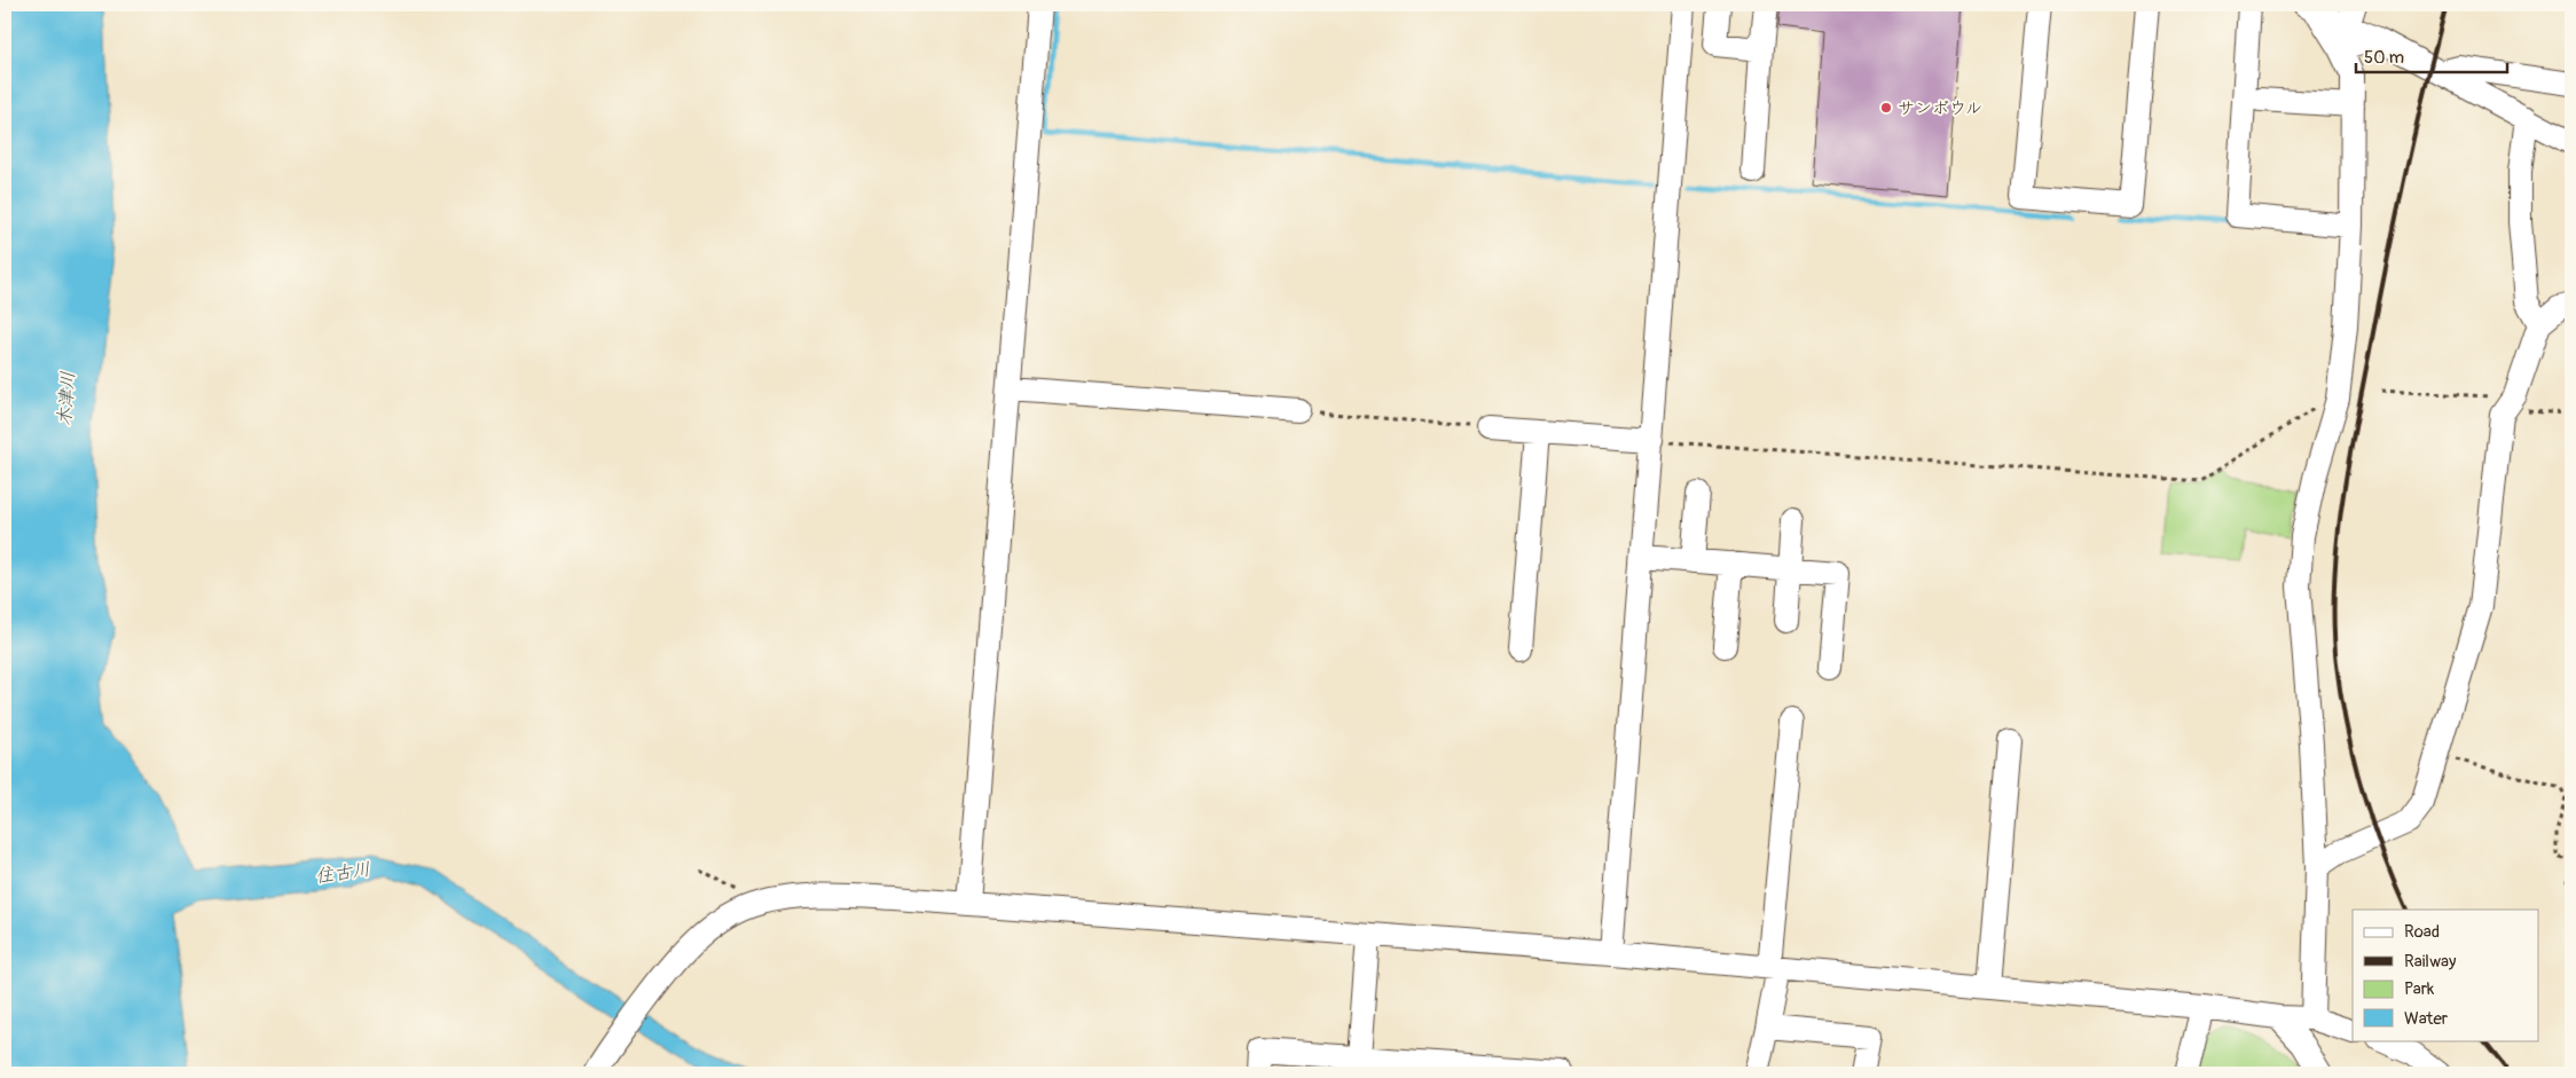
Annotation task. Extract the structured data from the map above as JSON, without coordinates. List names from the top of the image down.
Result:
{
  "water": ["木津川", "住古川"],
  "places": ["サンボウル"],
  "legend": [
    "Road",
    "Railway",
    "Park",
    "Water"
  ],
  "scale_bar": "50 m"
}
